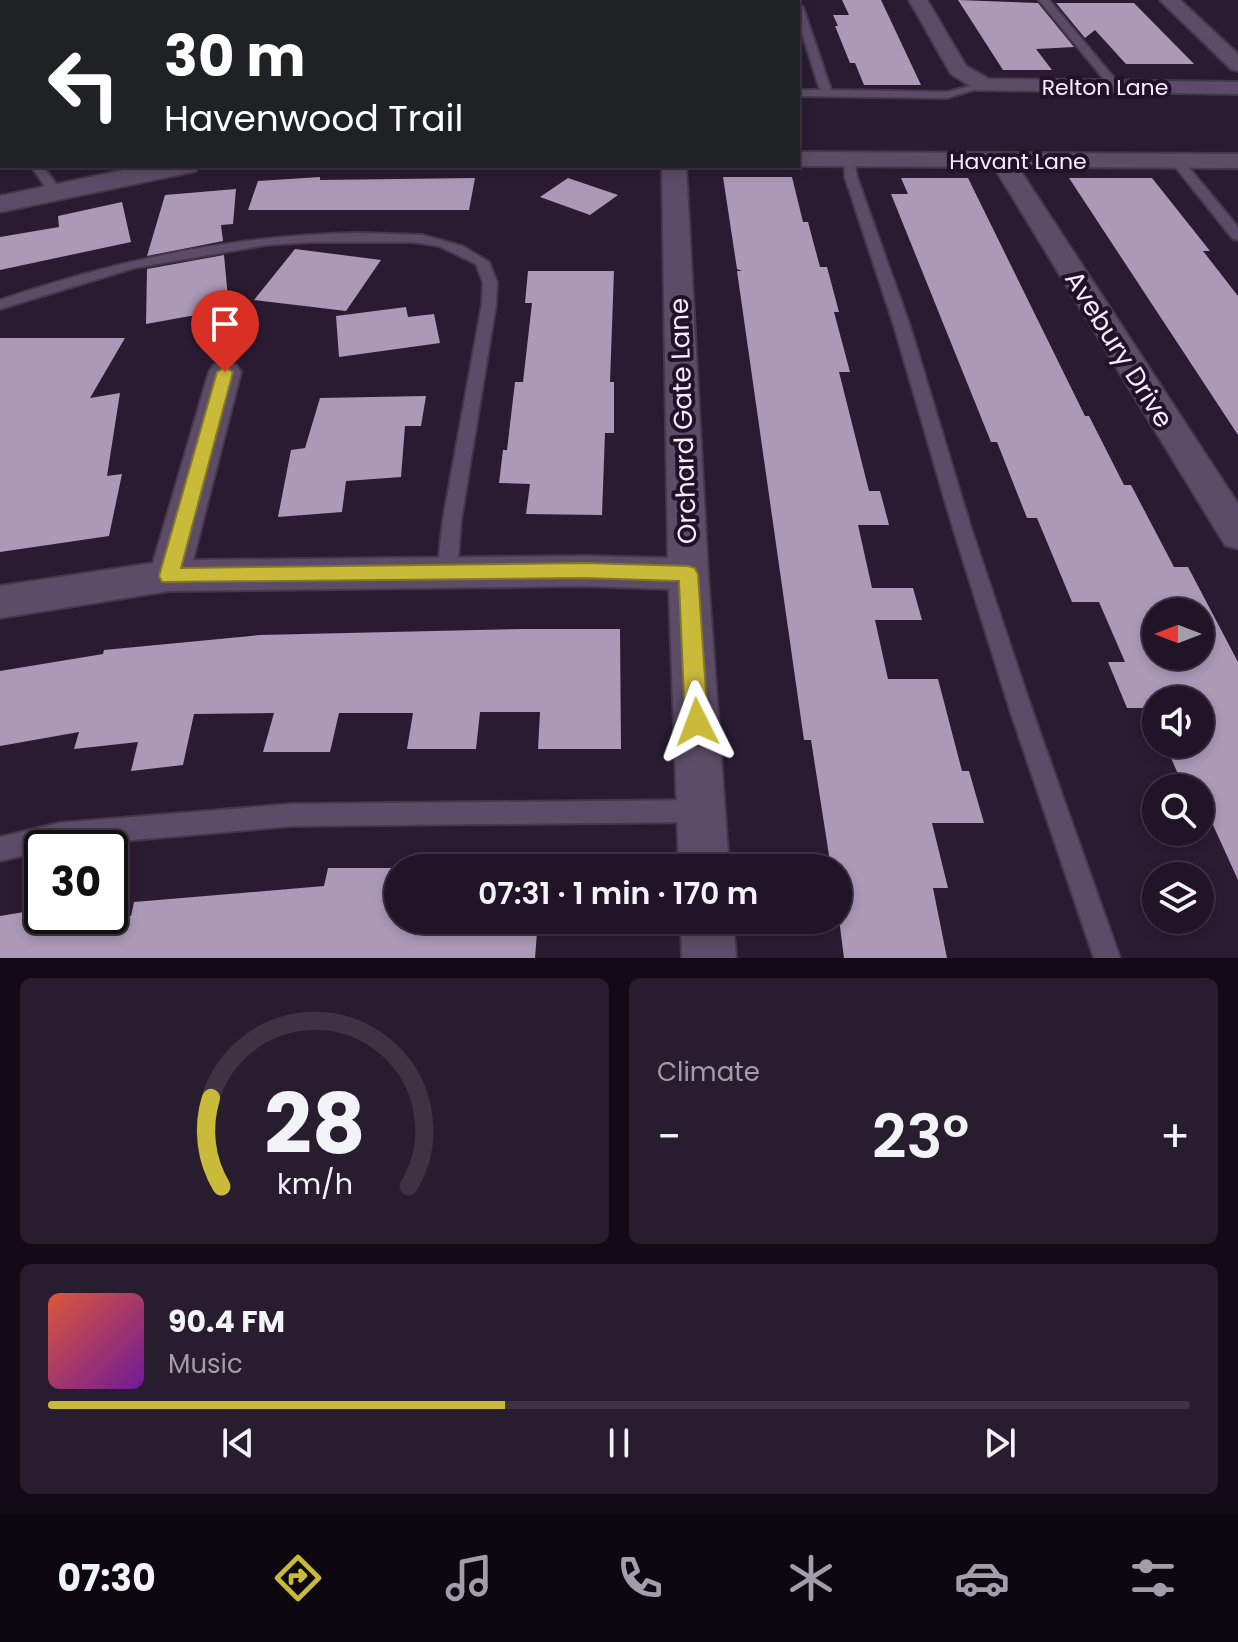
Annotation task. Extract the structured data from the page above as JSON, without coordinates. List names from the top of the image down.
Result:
{
  "streets": {
    "street": [
      "Relton Lane",
      "Havant Lane",
      "Avebury Drive",
      "Orchard Gate Lane"
    ]
  },
  "crossings": [
    ["Havant Lane", "Avebury Drive"]
  ],
  "north": "left",
  "page": {
    "turn": ["30 m", "Havenwood Trail"],
    "limit": "30",
    "trip": "07:31 · 1 min · 170 m",
    "tile": "Climate",
    "heat": ["−", "23°", "+"],
    "song": ["90.4 FM", "Music"],
    "tabs": "07:30",
    "gauge": ["28", "km/h"]
  }
}
